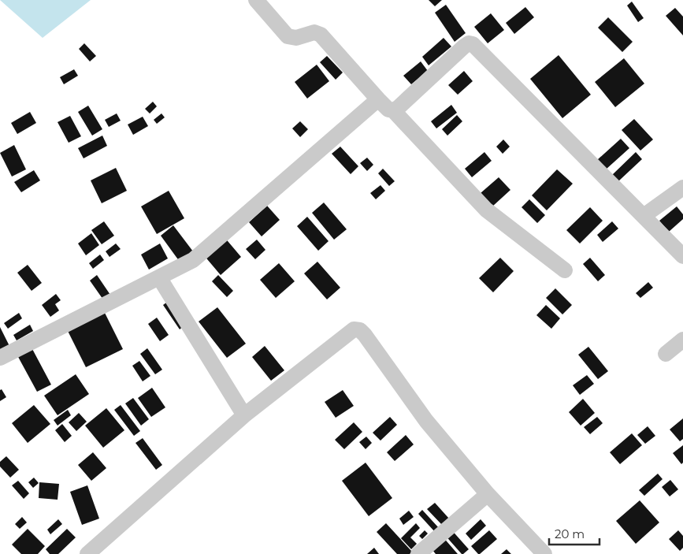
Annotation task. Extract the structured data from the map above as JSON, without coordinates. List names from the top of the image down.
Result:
{
  "scale_bar": "20 m"
}
